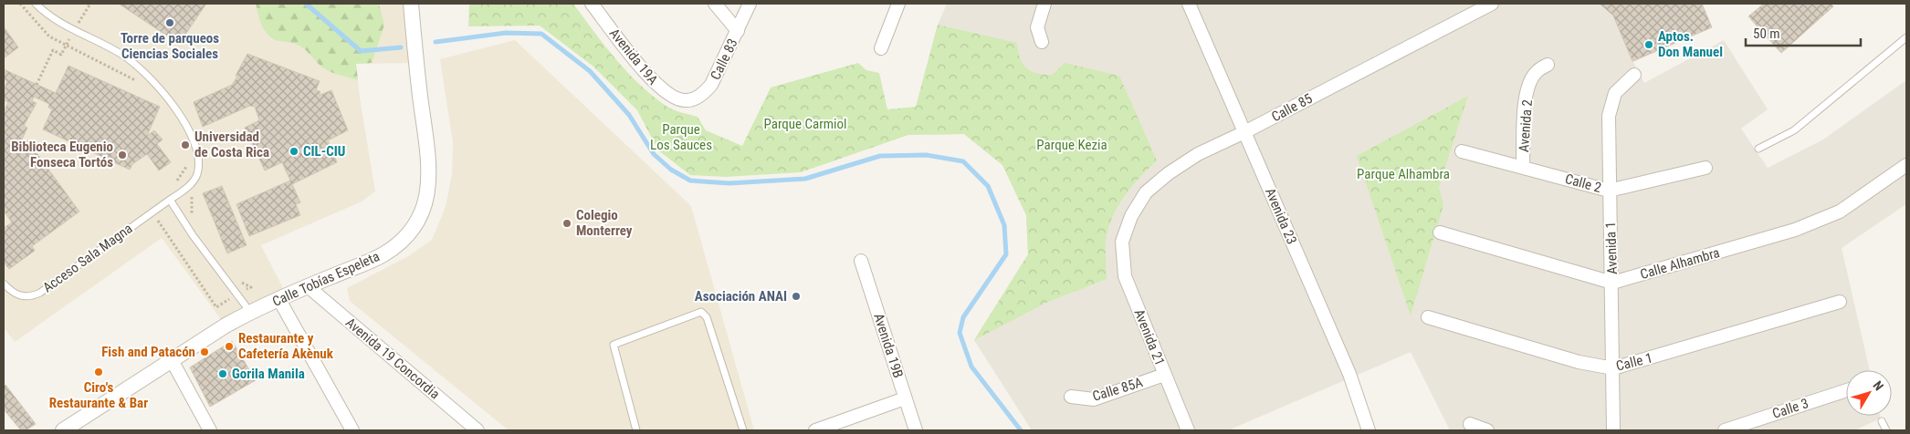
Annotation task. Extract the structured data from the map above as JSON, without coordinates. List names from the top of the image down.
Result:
{
  "streets": {
    "street": [
      "Avenida 19A",
      "Calle 83",
      "Calle 85",
      "Avenida 2",
      "Calle 2",
      "Avenida 23",
      "Avenida 1",
      "Calle Alhambra",
      "Calle Tobías Espeleta",
      "Avenida 21",
      "Avenida 19B",
      "Avenida 19 Concordia",
      "Calle 1",
      "Calle 85A",
      "Calle 3"
    ],
    "lane": ["Acceso Sala Magna"]
  },
  "crossings": [
    ["Avenida 19A", "Calle 83"],
    ["Calle 85", "Avenida 23"],
    ["Calle 85", "Avenida 21"],
    ["Avenida 2", "Calle 2"],
    ["Calle 2", "Avenida 1"],
    ["Avenida 1", "Calle Alhambra"],
    ["Avenida 1", "Calle 1"],
    ["Calle Tobías Espeleta", "Avenida 19 Concordia"],
    ["Avenida 21", "Calle 85A"]
  ],
  "parks": [
    "Parque Carmiol",
    "Parque Los Sauces",
    "Parque Kezia",
    "Parque Alhambra"
  ],
  "places": [
    "Torre de parqueos Ciencias Sociales",
    "Aptos. Don Manuel",
    "Universidad de Costa Rica",
    "CIL-CIU",
    "Biblioteca Eugenio Fonseca Tortós",
    "Colegio Monterrey",
    "Asociación ANAI",
    "Restaurante y Cafetería Akènuk",
    "Fish and Patacón",
    "Ciro's Restaurante & Bar",
    "Gorila Manila"
  ],
  "scale_bar": "50 m",
  "north": "top right"
}
